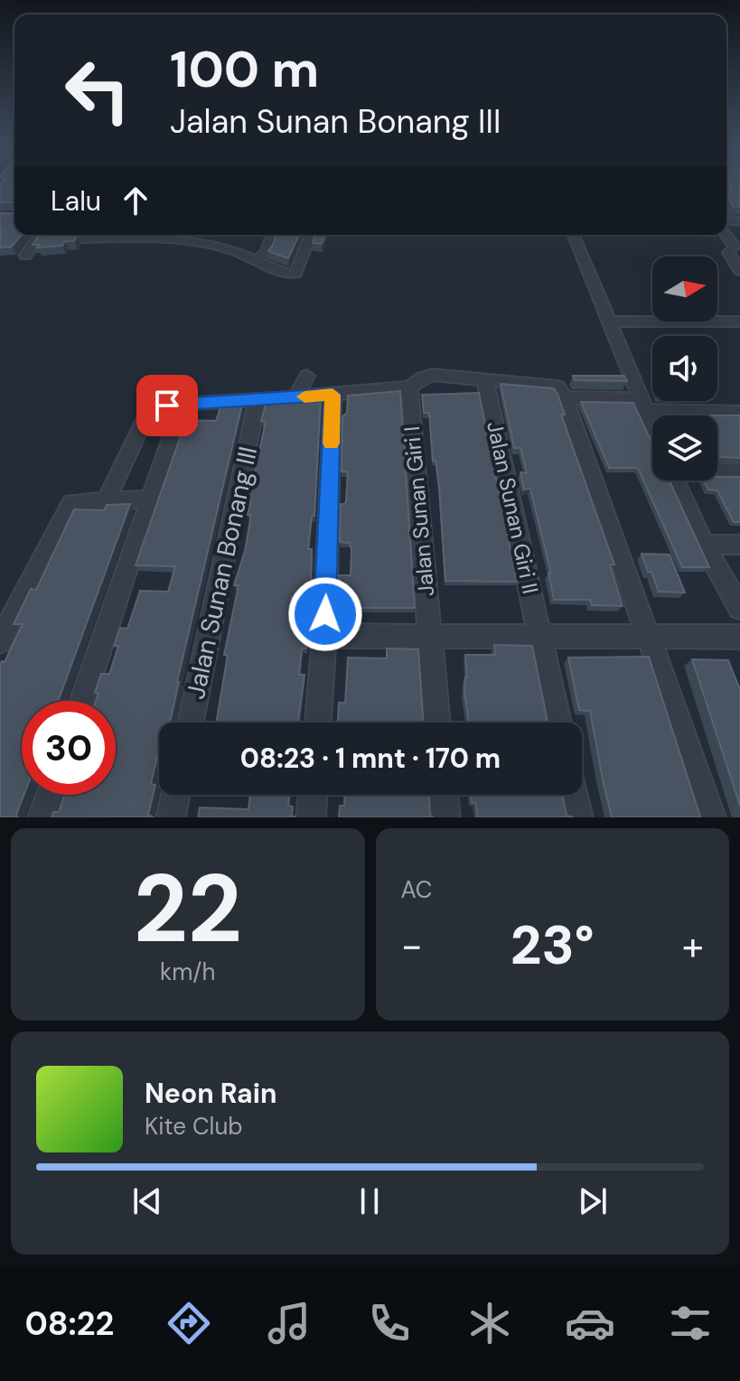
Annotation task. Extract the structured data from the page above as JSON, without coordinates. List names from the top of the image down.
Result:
{
  "streets": {
    "street": ["Jalan Sunan Giri II", "Jalan Sunan Giri I", "Jalan Sunan Bonang III"]
  },
  "north": "right",
  "page": {
    "turn": ["100 m", "Jalan Sunan Bonang III"],
    "then": "Lalu",
    "limit": "30",
    "trip": "08:23 · 1 mnt · 170 m",
    "tile": [
      ["22", "km/h"],
      "AC"
    ],
    "heat": ["−", "23°", "+"],
    "song": ["Neon Rain", "Kite Club"],
    "tabs": "08:22"
  }
}
